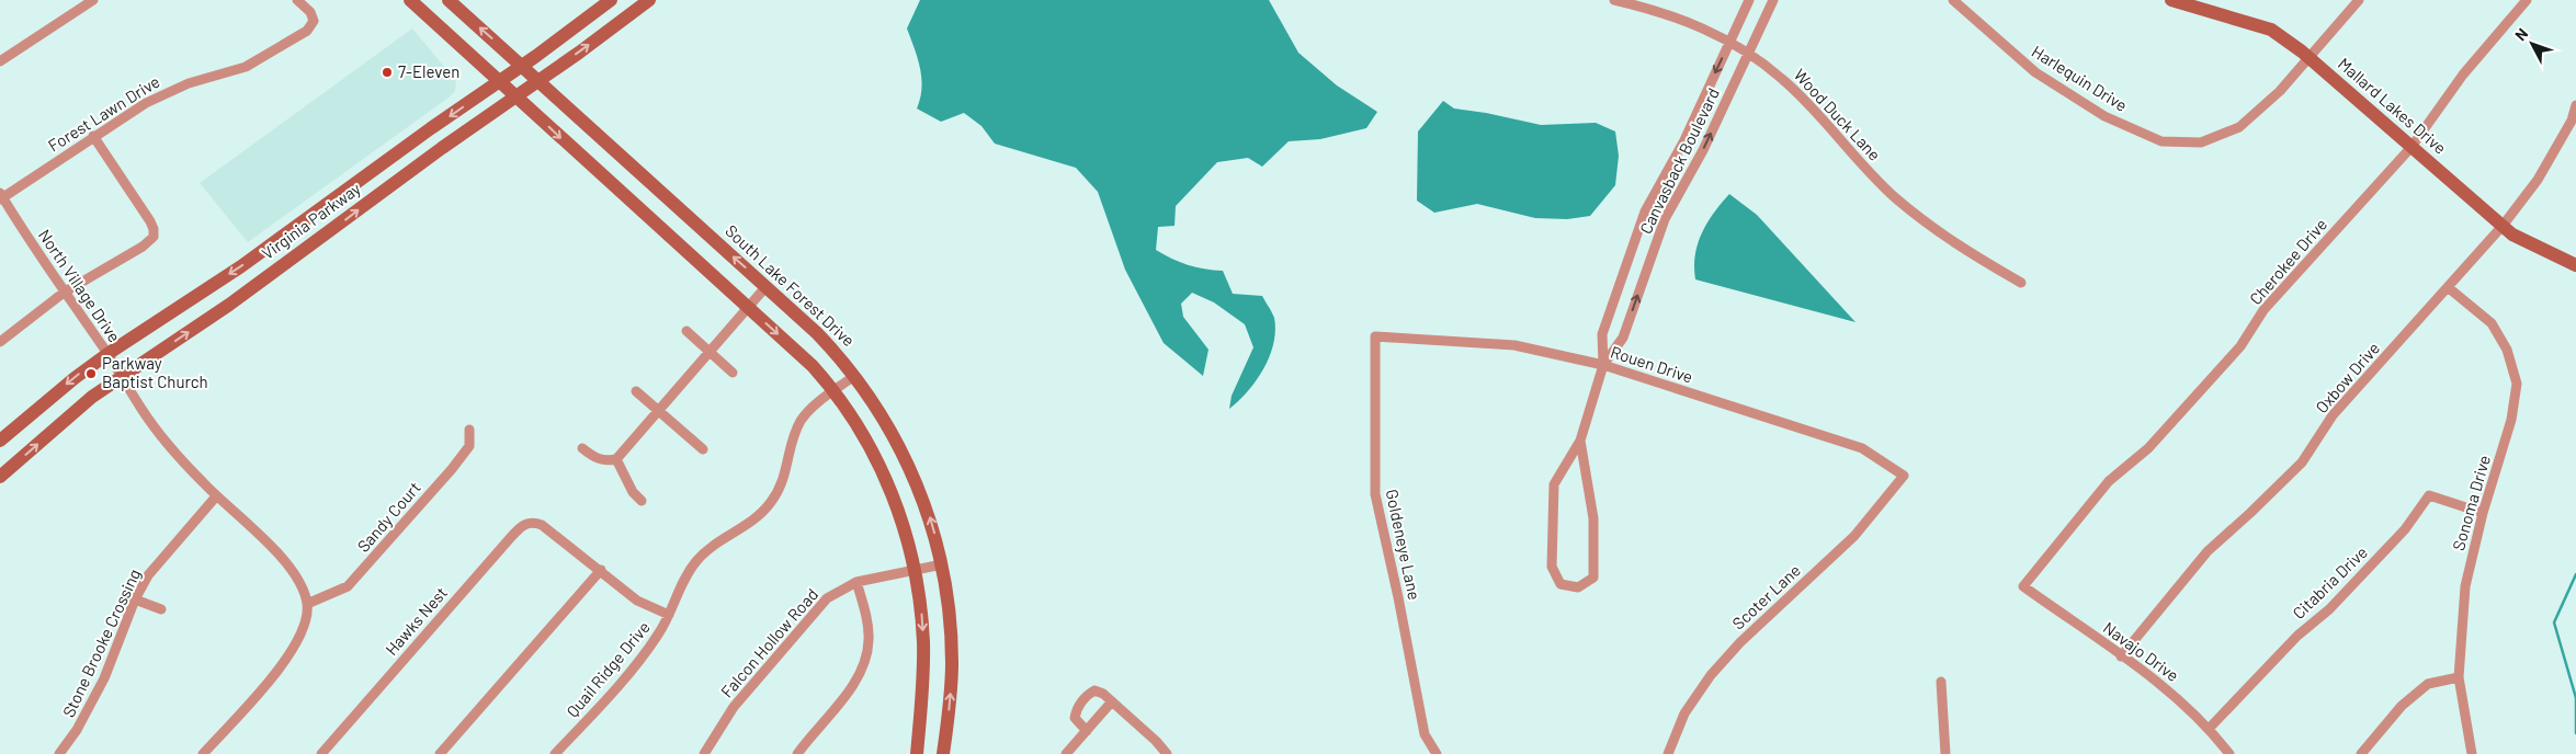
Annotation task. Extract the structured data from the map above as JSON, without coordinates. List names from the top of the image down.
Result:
{
  "streets": {
    "main road": ["Mallard Lakes Drive", "Virginia Parkway", "South Lake Forest Drive"],
    "street": [
      "Harlequin Drive",
      "Forest Lawn Drive",
      "Wood Duck Lane",
      "Canvasback Boulevard",
      "Cherokee Drive",
      "North Village Drive",
      "Rouen Drive",
      "Oxbow Drive",
      "Sonoma Drive",
      "Sandy Court",
      "Goldeneye Lane",
      "Citabria Drive",
      "Scoter Lane",
      "Hawks Nest",
      "Stone Brooke Crossing",
      "Falcon Hollow Road",
      "Navajo Drive",
      "Quail Ridge Drive"
    ]
  },
  "crossings": [
    ["Harlequin Drive", "Mallard Lakes Drive"],
    ["Mallard Lakes Drive", "Cherokee Drive"],
    ["Mallard Lakes Drive", "Oxbow Drive"],
    ["Forest Lawn Drive", "North Village Drive"],
    ["Wood Duck Lane", "Canvasback Boulevard"],
    ["Canvasback Boulevard", "Rouen Drive"],
    ["Virginia Parkway", "North Village Drive"],
    ["Virginia Parkway", "South Lake Forest Drive"],
    ["Cherokee Drive", "Navajo Drive"],
    ["North Village Drive", "Sandy Court"],
    ["North Village Drive", "Stone Brooke Crossing"],
    ["South Lake Forest Drive", "Falcon Hollow Road"],
    ["South Lake Forest Drive", "Quail Ridge Drive"],
    ["Rouen Drive", "Goldeneye Lane"],
    ["Rouen Drive", "Scoter Lane"],
    ["Oxbow Drive", "Sonoma Drive"],
    ["Oxbow Drive", "Navajo Drive"],
    ["Sonoma Drive", "Citabria Drive"],
    ["Citabria Drive", "Navajo Drive"]
  ],
  "places": ["7-Eleven", "Parkway Baptist Church"],
  "north": "top left"
}
